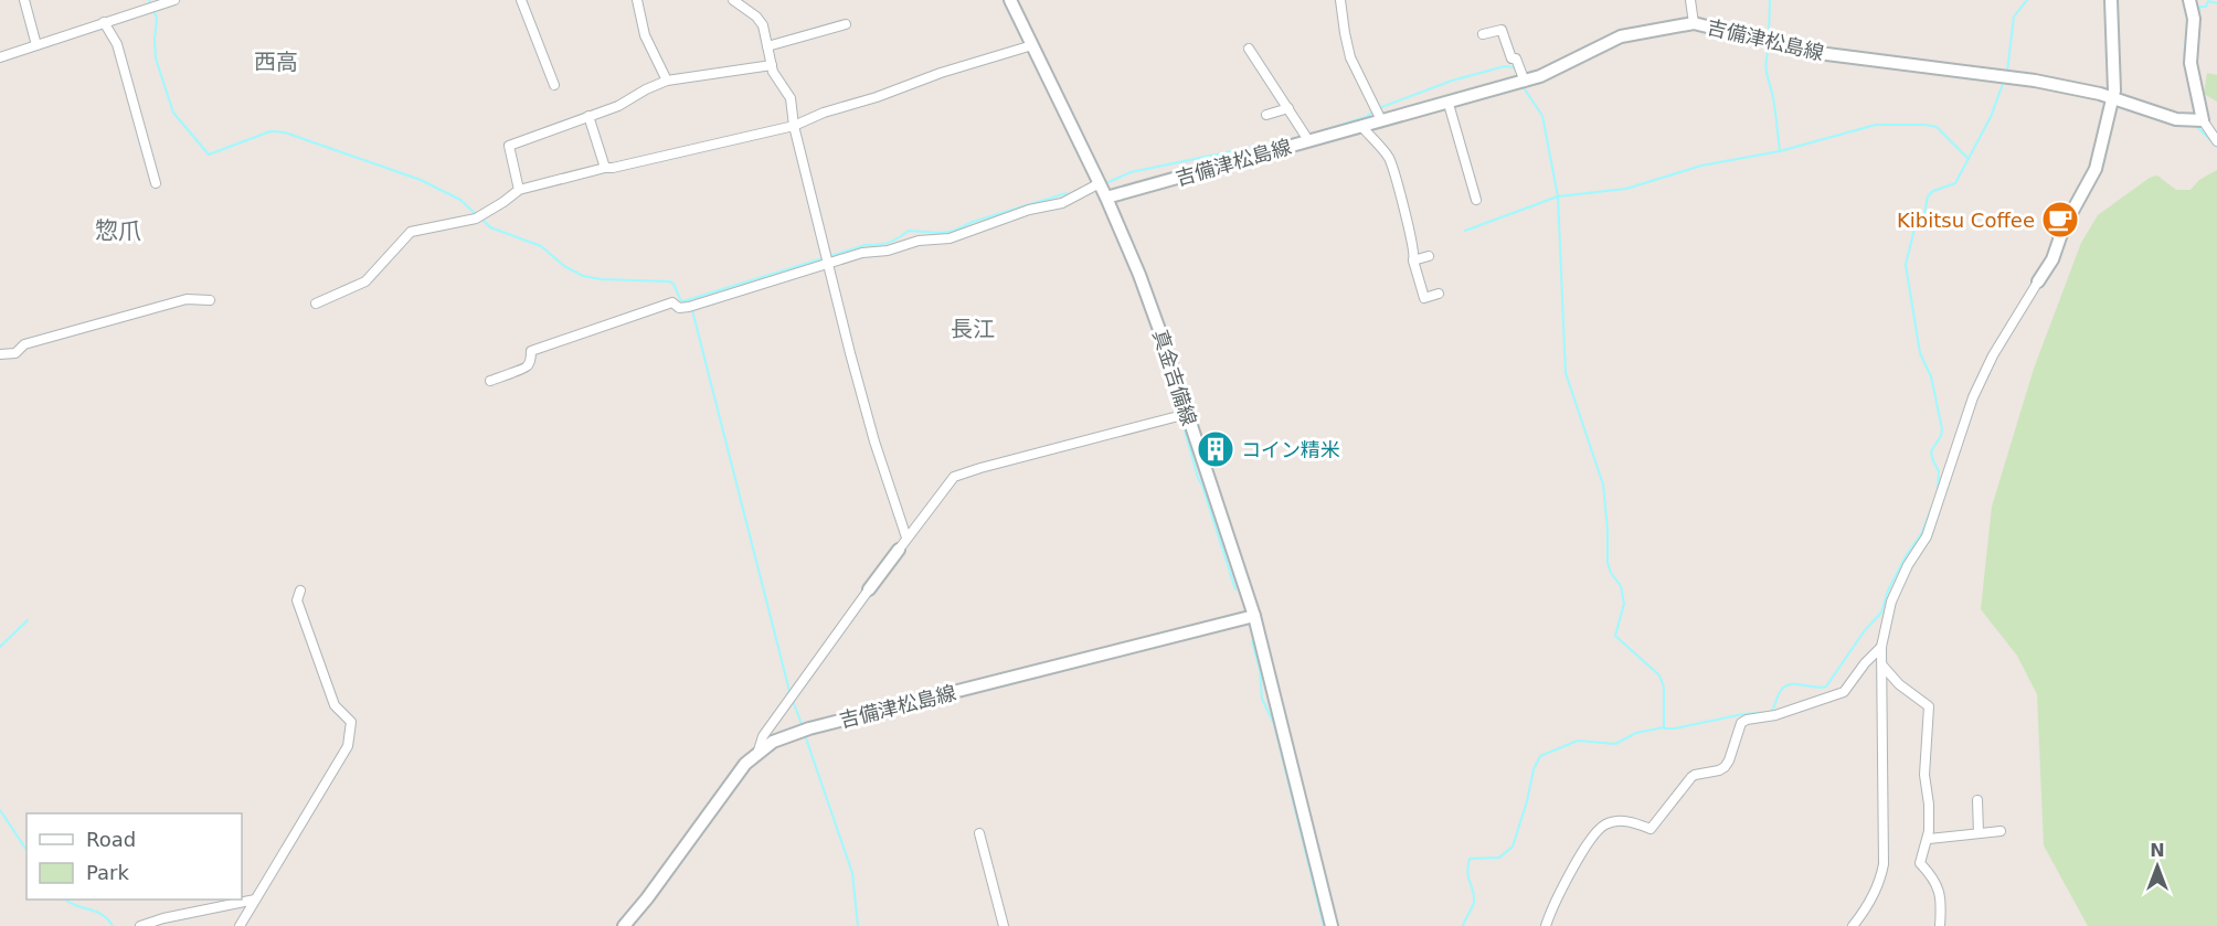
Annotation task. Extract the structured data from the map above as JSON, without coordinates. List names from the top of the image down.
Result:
{
  "streets": {
    "main road": ["吉備津松島線", "真金吉備線"]
  },
  "crossings": [
    ["吉備津松島線", "真金吉備線"]
  ],
  "districts": ["西高", "惣爪", "長江"],
  "places": {
    "cafe": ["Kibitsu Coffee"],
    "building": ["コイン精米"]
  },
  "legend": ["Road", "Park"],
  "north": "top"
}
